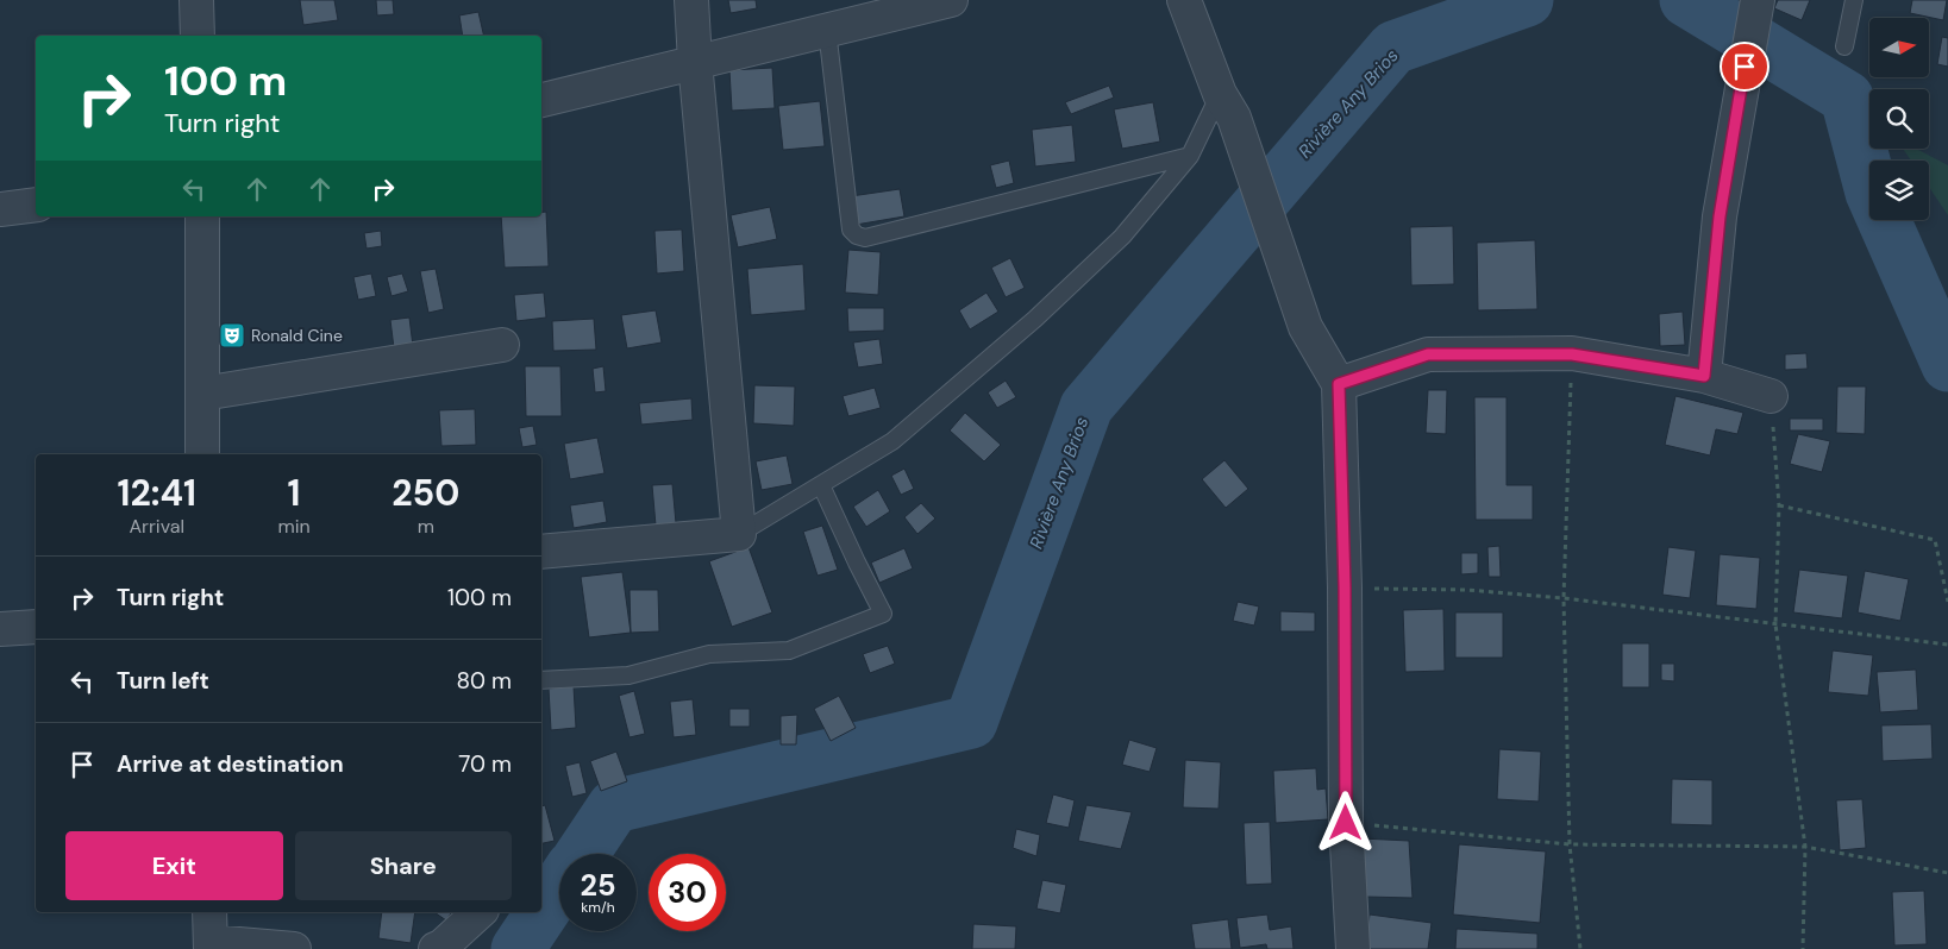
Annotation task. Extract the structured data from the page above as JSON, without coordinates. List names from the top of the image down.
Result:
{
  "water": ["Rivière Any Brios"],
  "places": {
    "theatre": ["Ronald Cine"]
  },
  "north": "right",
  "page": {
    "turn": ["100 m", "Turn right"],
    "eta": [
      "12:41",
      "Arrival",
      "1",
      "min",
      "250",
      "m"
    ],
    "list": [
      {
        "name": "Turn right",
        "value": "100 m"
      },
      {
        "name": "Turn left",
        "value": "80 m"
      },
      {
        "name": "Arrive at destination",
        "value": "70 m"
      }
    ],
    "buttons": ["Exit", "Share"],
    "speed": "25 km/h",
    "limit": "30"
  }
}
